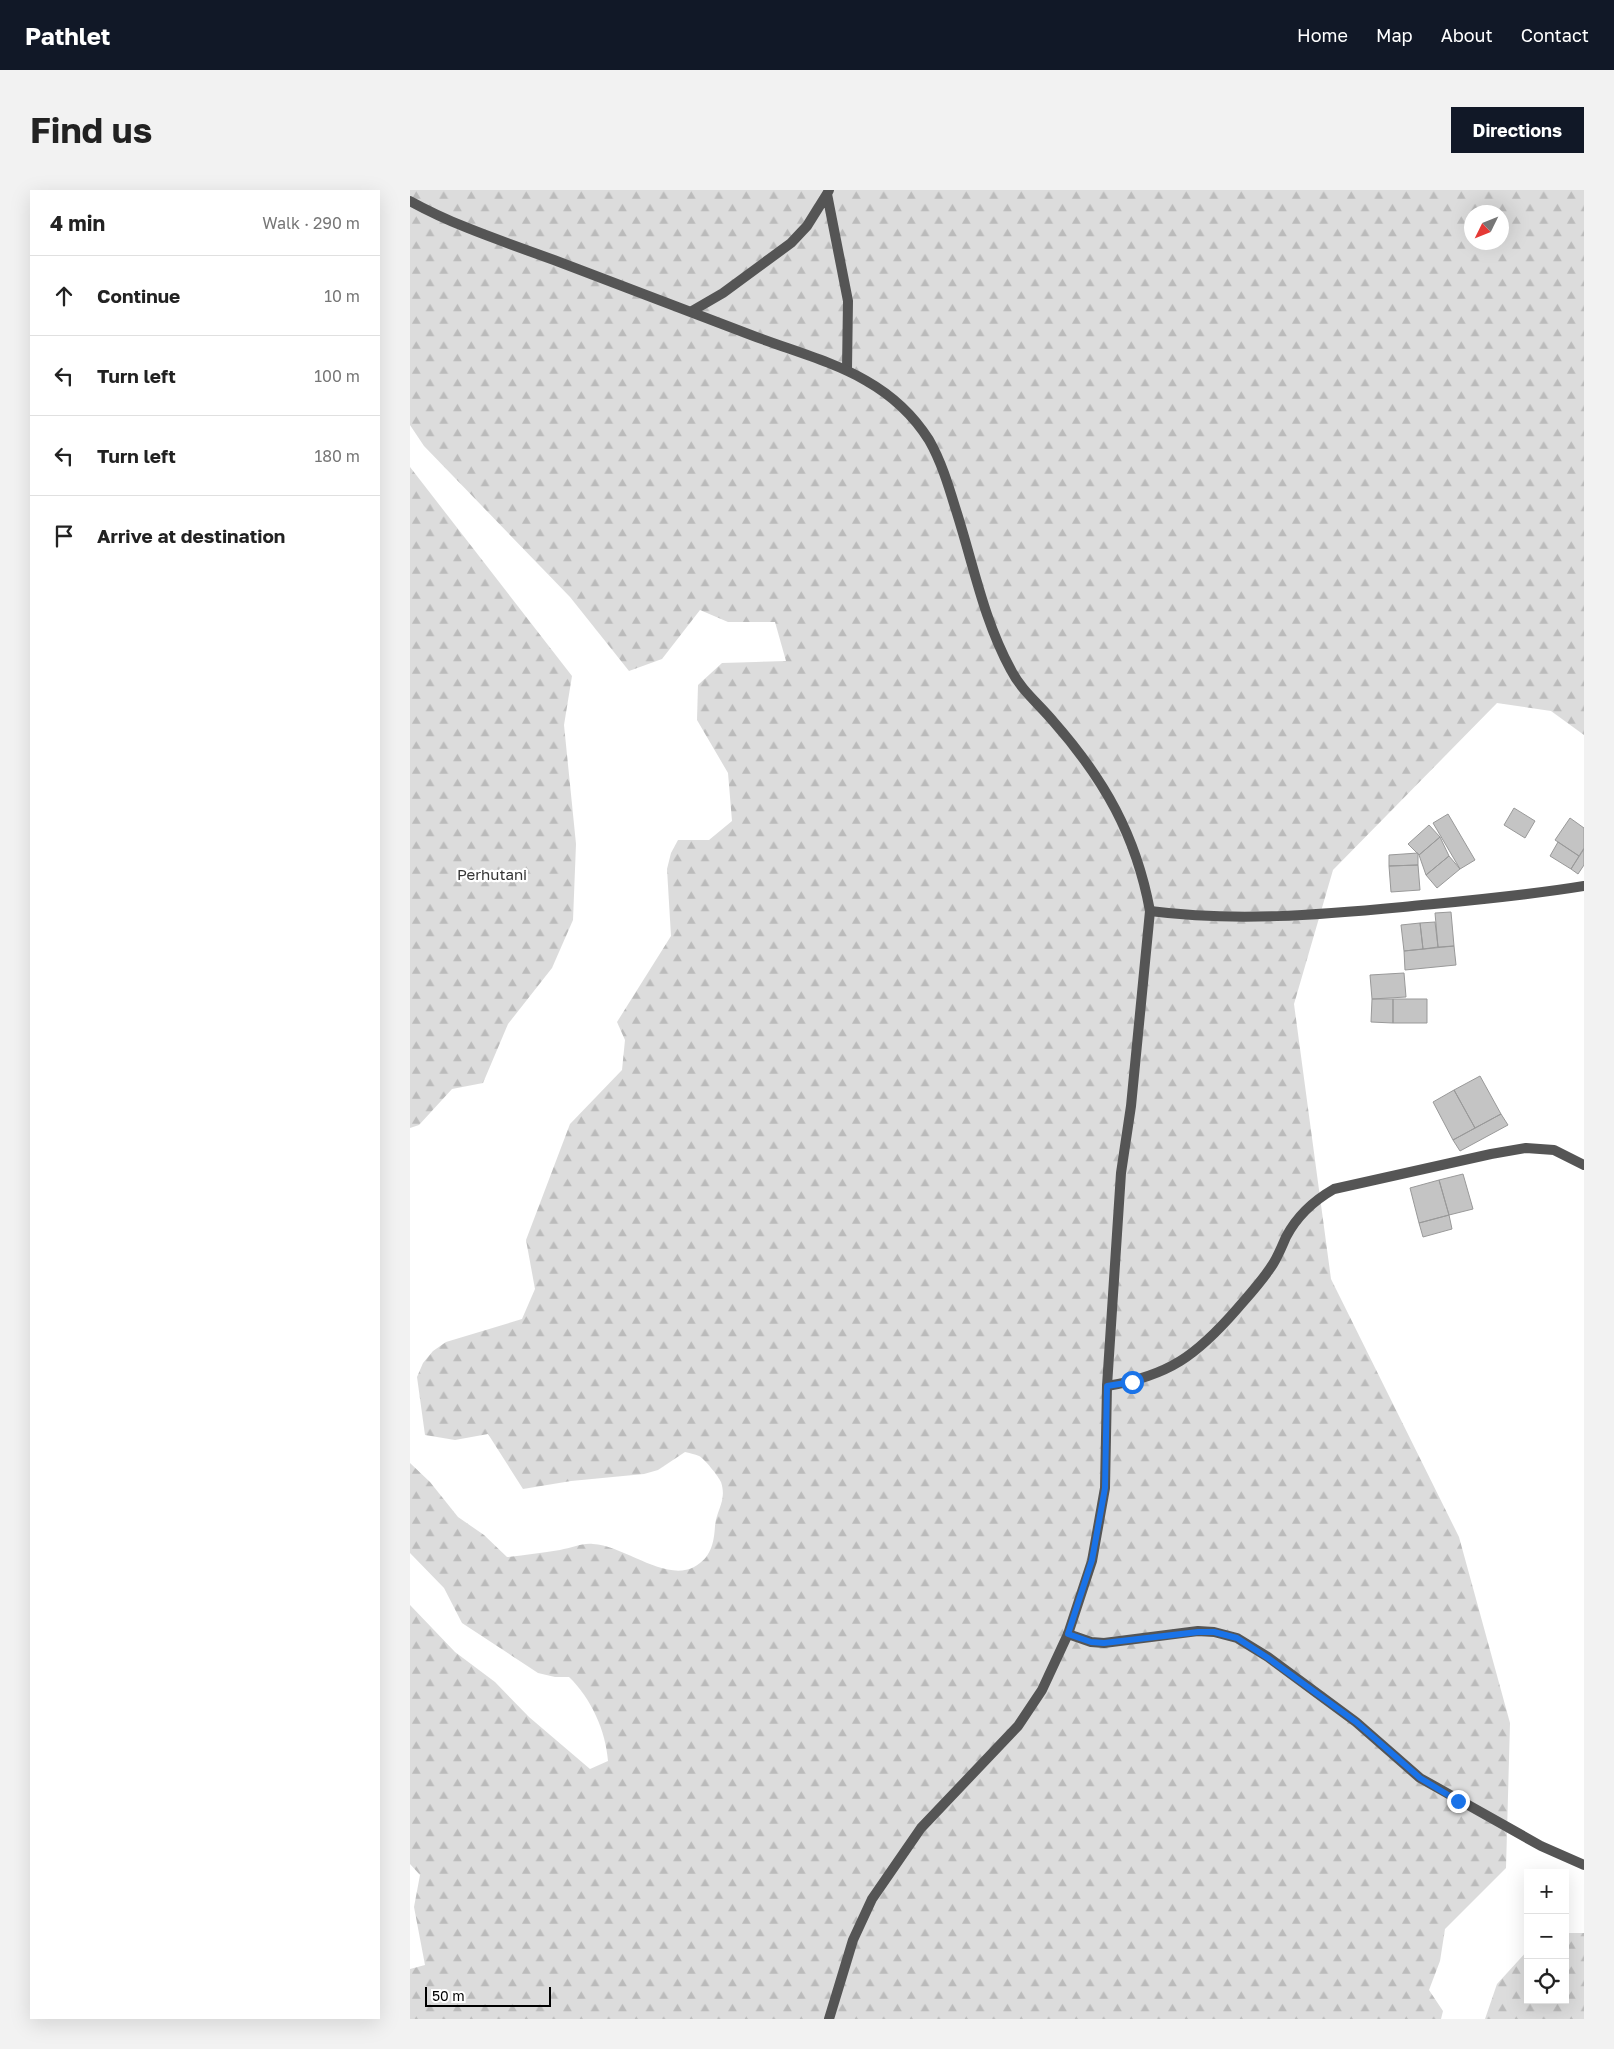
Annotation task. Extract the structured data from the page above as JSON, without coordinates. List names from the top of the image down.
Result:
{
  "parks": ["Perhutani"],
  "scale_bar": "50 m",
  "north": "bottom left",
  "page": {
    "header": "Pathlet",
    "nav": [
      "Home",
      "Map",
      "About",
      "Contact"
    ],
    "buttons": "Directions",
    "title": "Find us",
    "heading": ["4 min", "Walk · 290 m"],
    "list": [
      ["Continue", "10 m"],
      ["Turn left", "100 m"],
      ["Turn left", "180 m"],
      "Arrive at destination"
    ],
    "map_buttons": ["+", "−"],
    "scale": "50 m"
  }
}
